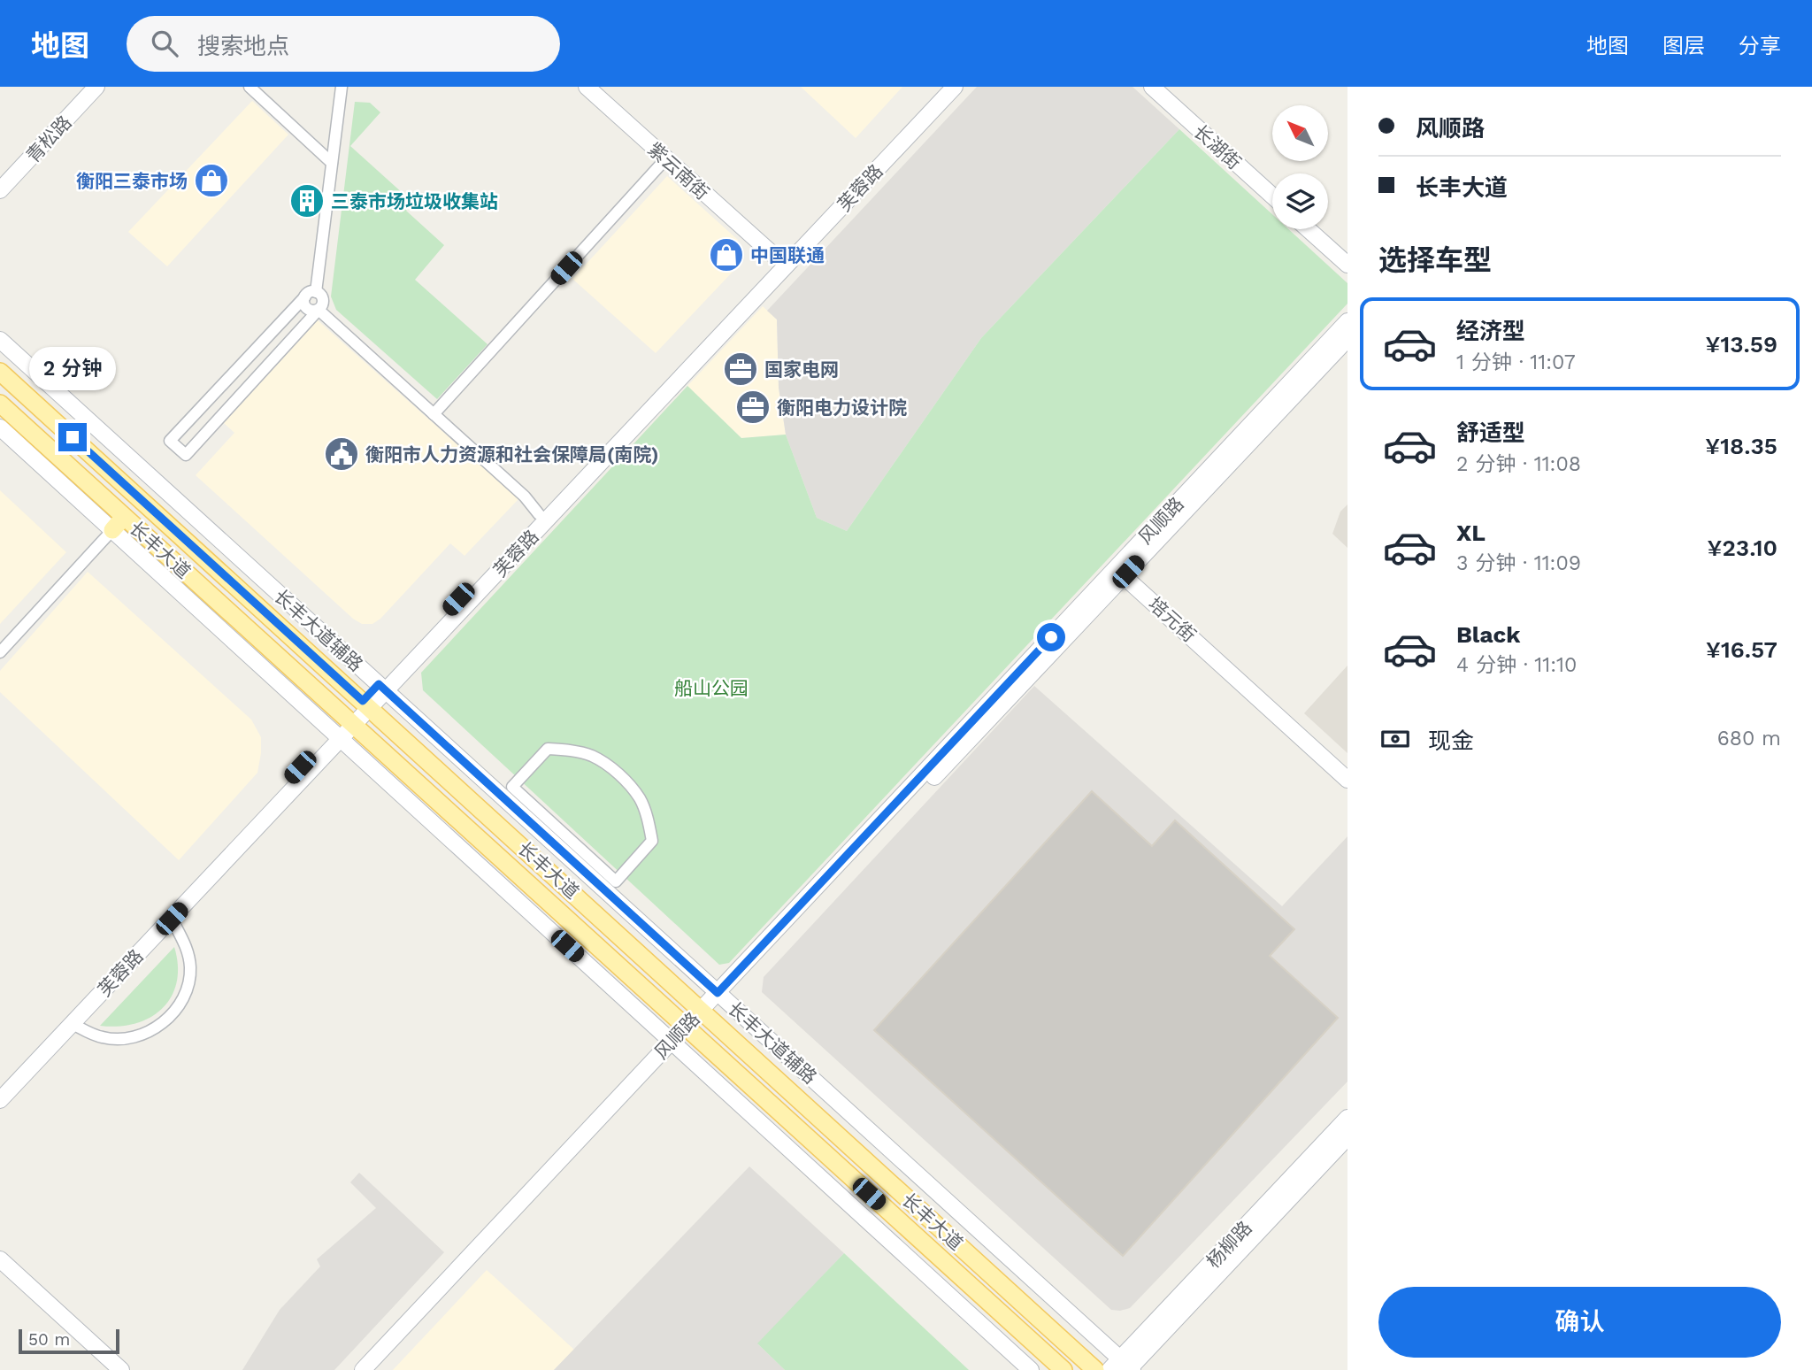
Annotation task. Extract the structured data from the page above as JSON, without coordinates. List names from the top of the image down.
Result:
{
  "streets": {
    "main road": ["长丰大道"],
    "street": [
      "青松路",
      "长湖街",
      "紫云南街",
      "芙蓉路",
      "风顺路",
      "培元街",
      "长丰大道辅路",
      "杨柳路"
    ]
  },
  "crossings": [
    ["芙蓉路", "长丰大道"],
    ["芙蓉路", "长丰大道辅路"],
    ["风顺路", "长丰大道"],
    ["风顺路", "培元街"],
    ["风顺路", "长丰大道辅路"],
    ["长丰大道辅路", "杨柳路"]
  ],
  "parks": ["船山公园"],
  "places": {
    "shop": ["衡阳三泰市场", "中国联通"],
    "building": ["三泰市场垃圾收集站"],
    "office": ["国家电网", "衡阳电力设计院"],
    "public building": ["衡阳市人力资源和社会保障局(南院)"]
  },
  "scale_bar": "50 m",
  "north": "top left",
  "page": {
    "header": "地图",
    "search": "搜索地点",
    "nav": ["地图", "图层", "分享"],
    "banner": ["风顺路", "长丰大道"],
    "heading": "选择车型",
    "list": [
      {
        "name": "经济型",
        "note": "1 分钟 · 11:07",
        "value": "¥13.59"
      },
      {
        "name": "舒适型",
        "note": "2 分钟 · 11:08",
        "value": "¥18.35"
      },
      {
        "name": "XL",
        "note": "3 分钟 · 11:09",
        "value": "¥23.10"
      },
      {
        "name": "Black",
        "note": "4 分钟 · 11:10",
        "value": "¥16.57"
      }
    ],
    "bubble": "2 分钟",
    "pay": ["现金", "680 m"],
    "buttons": "确认",
    "scale": "50 m"
  }
}
